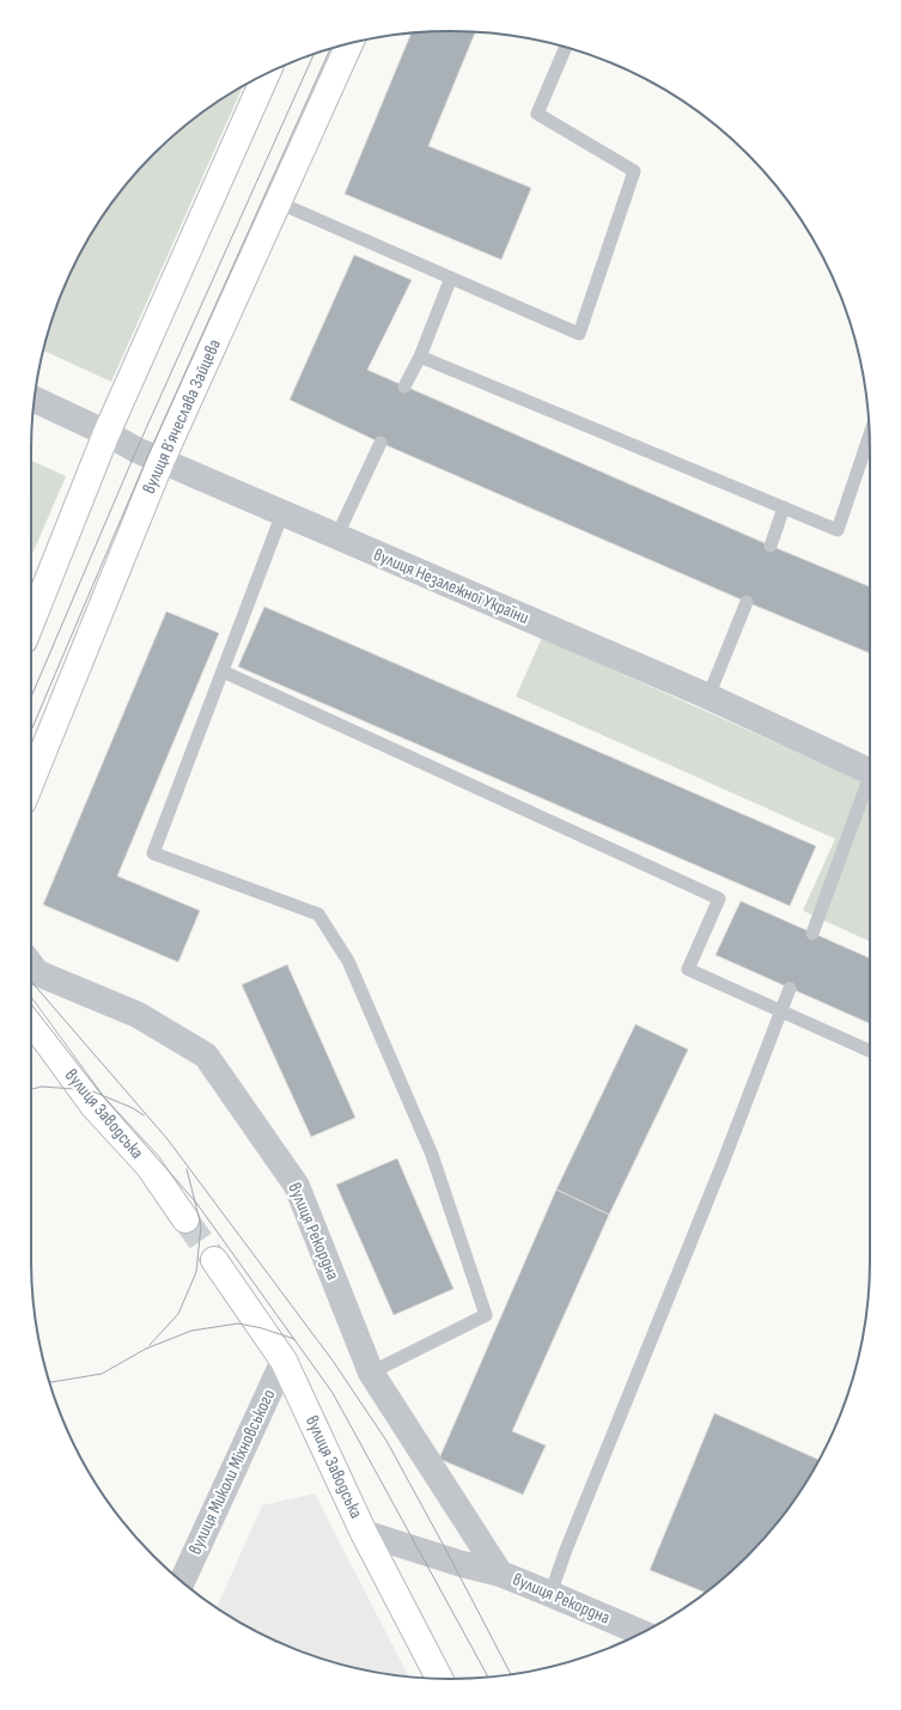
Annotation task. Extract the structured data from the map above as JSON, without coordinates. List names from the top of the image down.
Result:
{
  "streets": {
    "main road": ["вулиця Вʼячеслава Зайцева", "вулиця Заводська"],
    "street": ["вулиця Незалежної України", "вулиця Рекордна", "вулиця Миколи Міхновського"]
  },
  "crossings": [
    ["вулиця Вʼячеслава Зайцева", "вулиця Незалежної України"],
    ["вулиця Заводська", "вулиця Рекордна"],
    ["вулиця Заводська", "вулиця Миколи Міхновського"]
  ]
}
